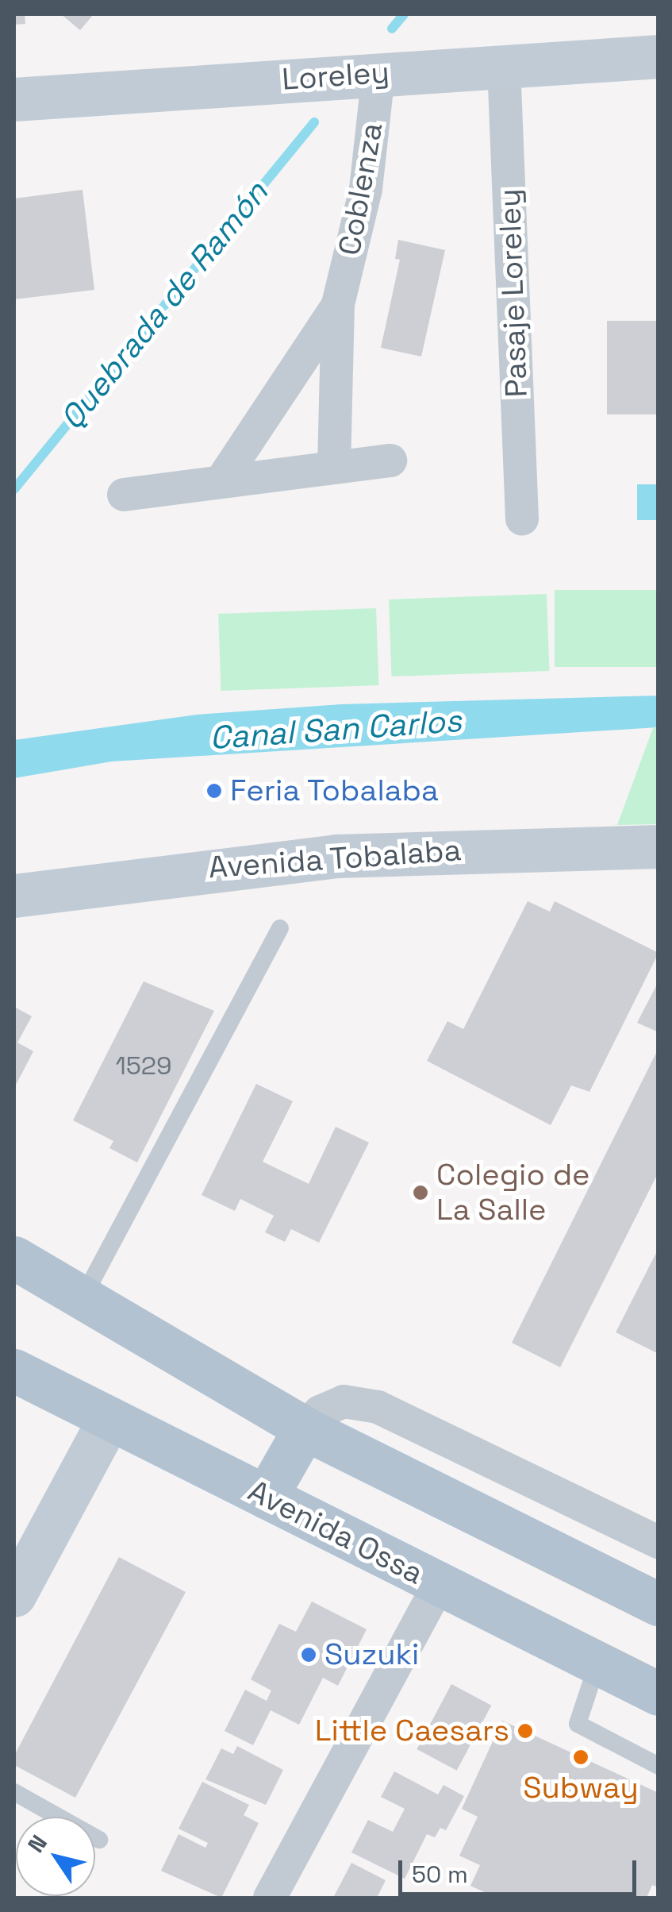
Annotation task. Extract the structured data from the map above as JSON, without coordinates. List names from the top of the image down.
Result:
{
  "streets": {
    "main road": ["Loreley", "Avenida Tobalaba", "Avenida Ossa"],
    "street": ["Coblenza", "Pasaje Loreley"]
  },
  "crossings": [
    ["Loreley", "Coblenza"],
    ["Loreley", "Pasaje Loreley"]
  ],
  "water": ["Quebrada de Ramón", "Canal San Carlos"],
  "places": [
    "Feria Tobalaba",
    "Colegio de La Salle",
    "Suzuki",
    "Little Caesars",
    "Subway"
  ],
  "house_numbers": ["1529"],
  "scale_bar": "50 m",
  "north": "top left"
}
